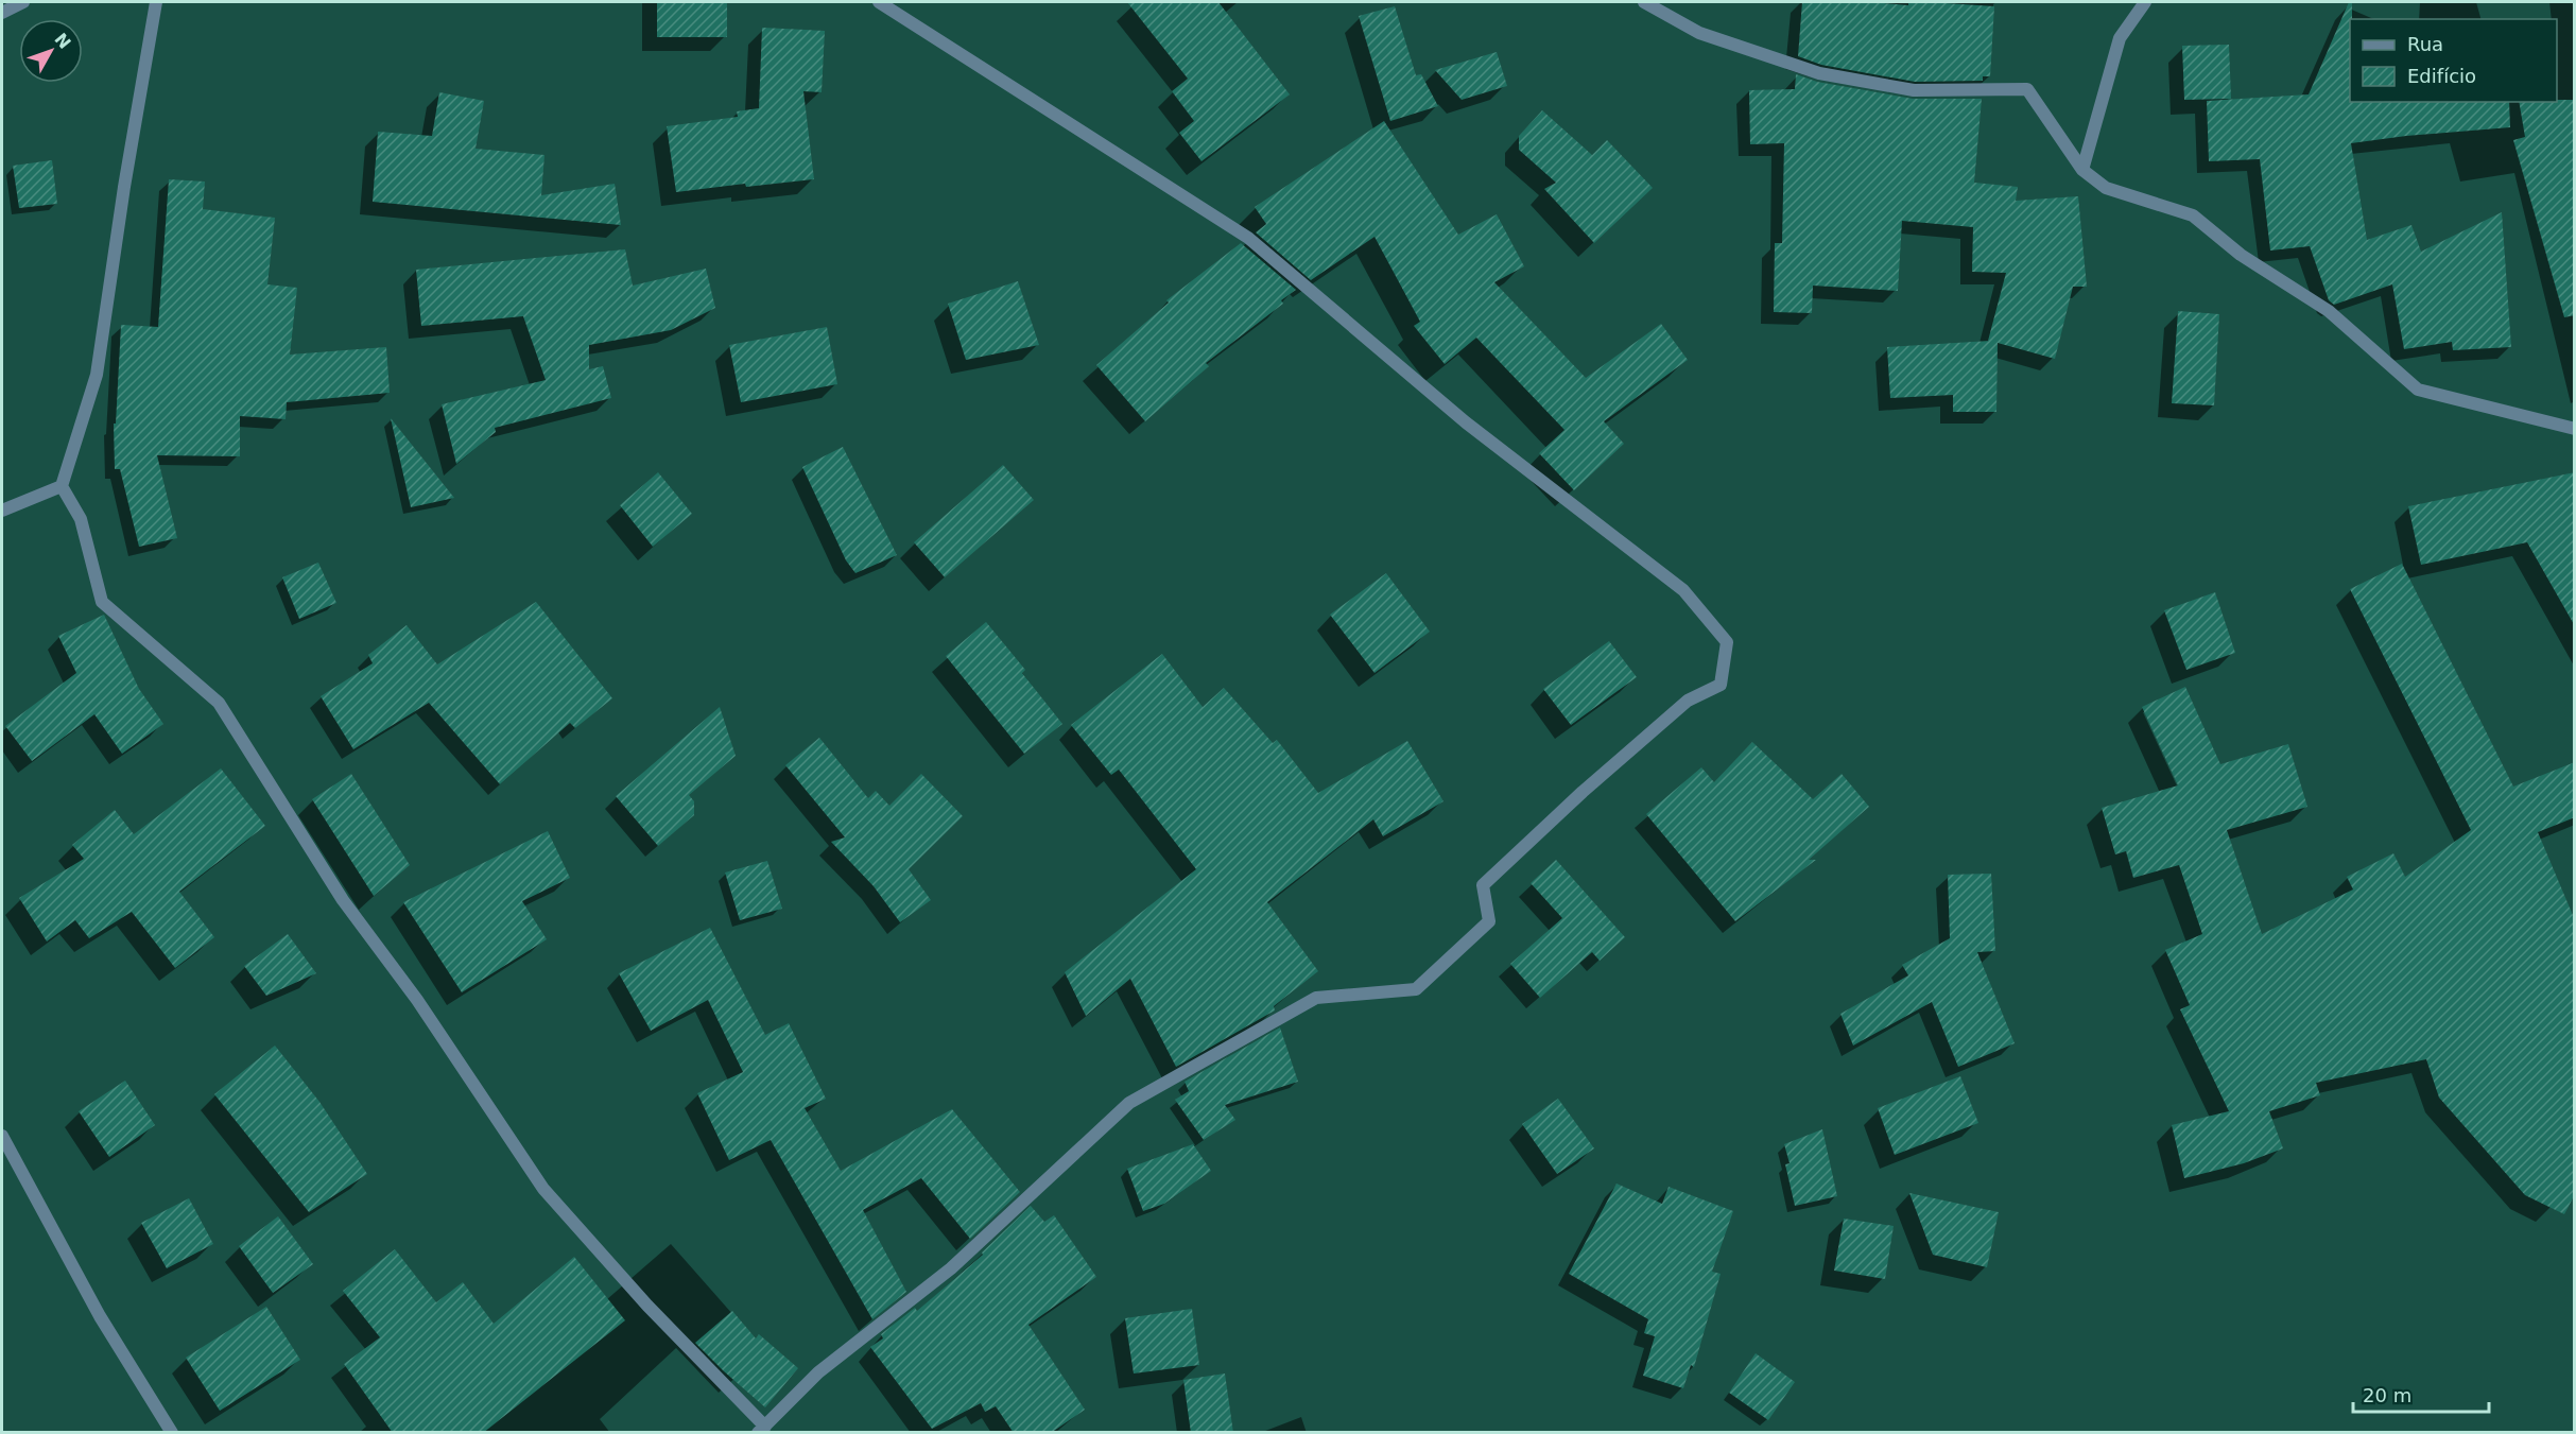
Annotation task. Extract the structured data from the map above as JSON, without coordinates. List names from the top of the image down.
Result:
{
  "legend": ["Rua", "Edifício"],
  "scale_bar": "20 m",
  "north": "top right"
}
